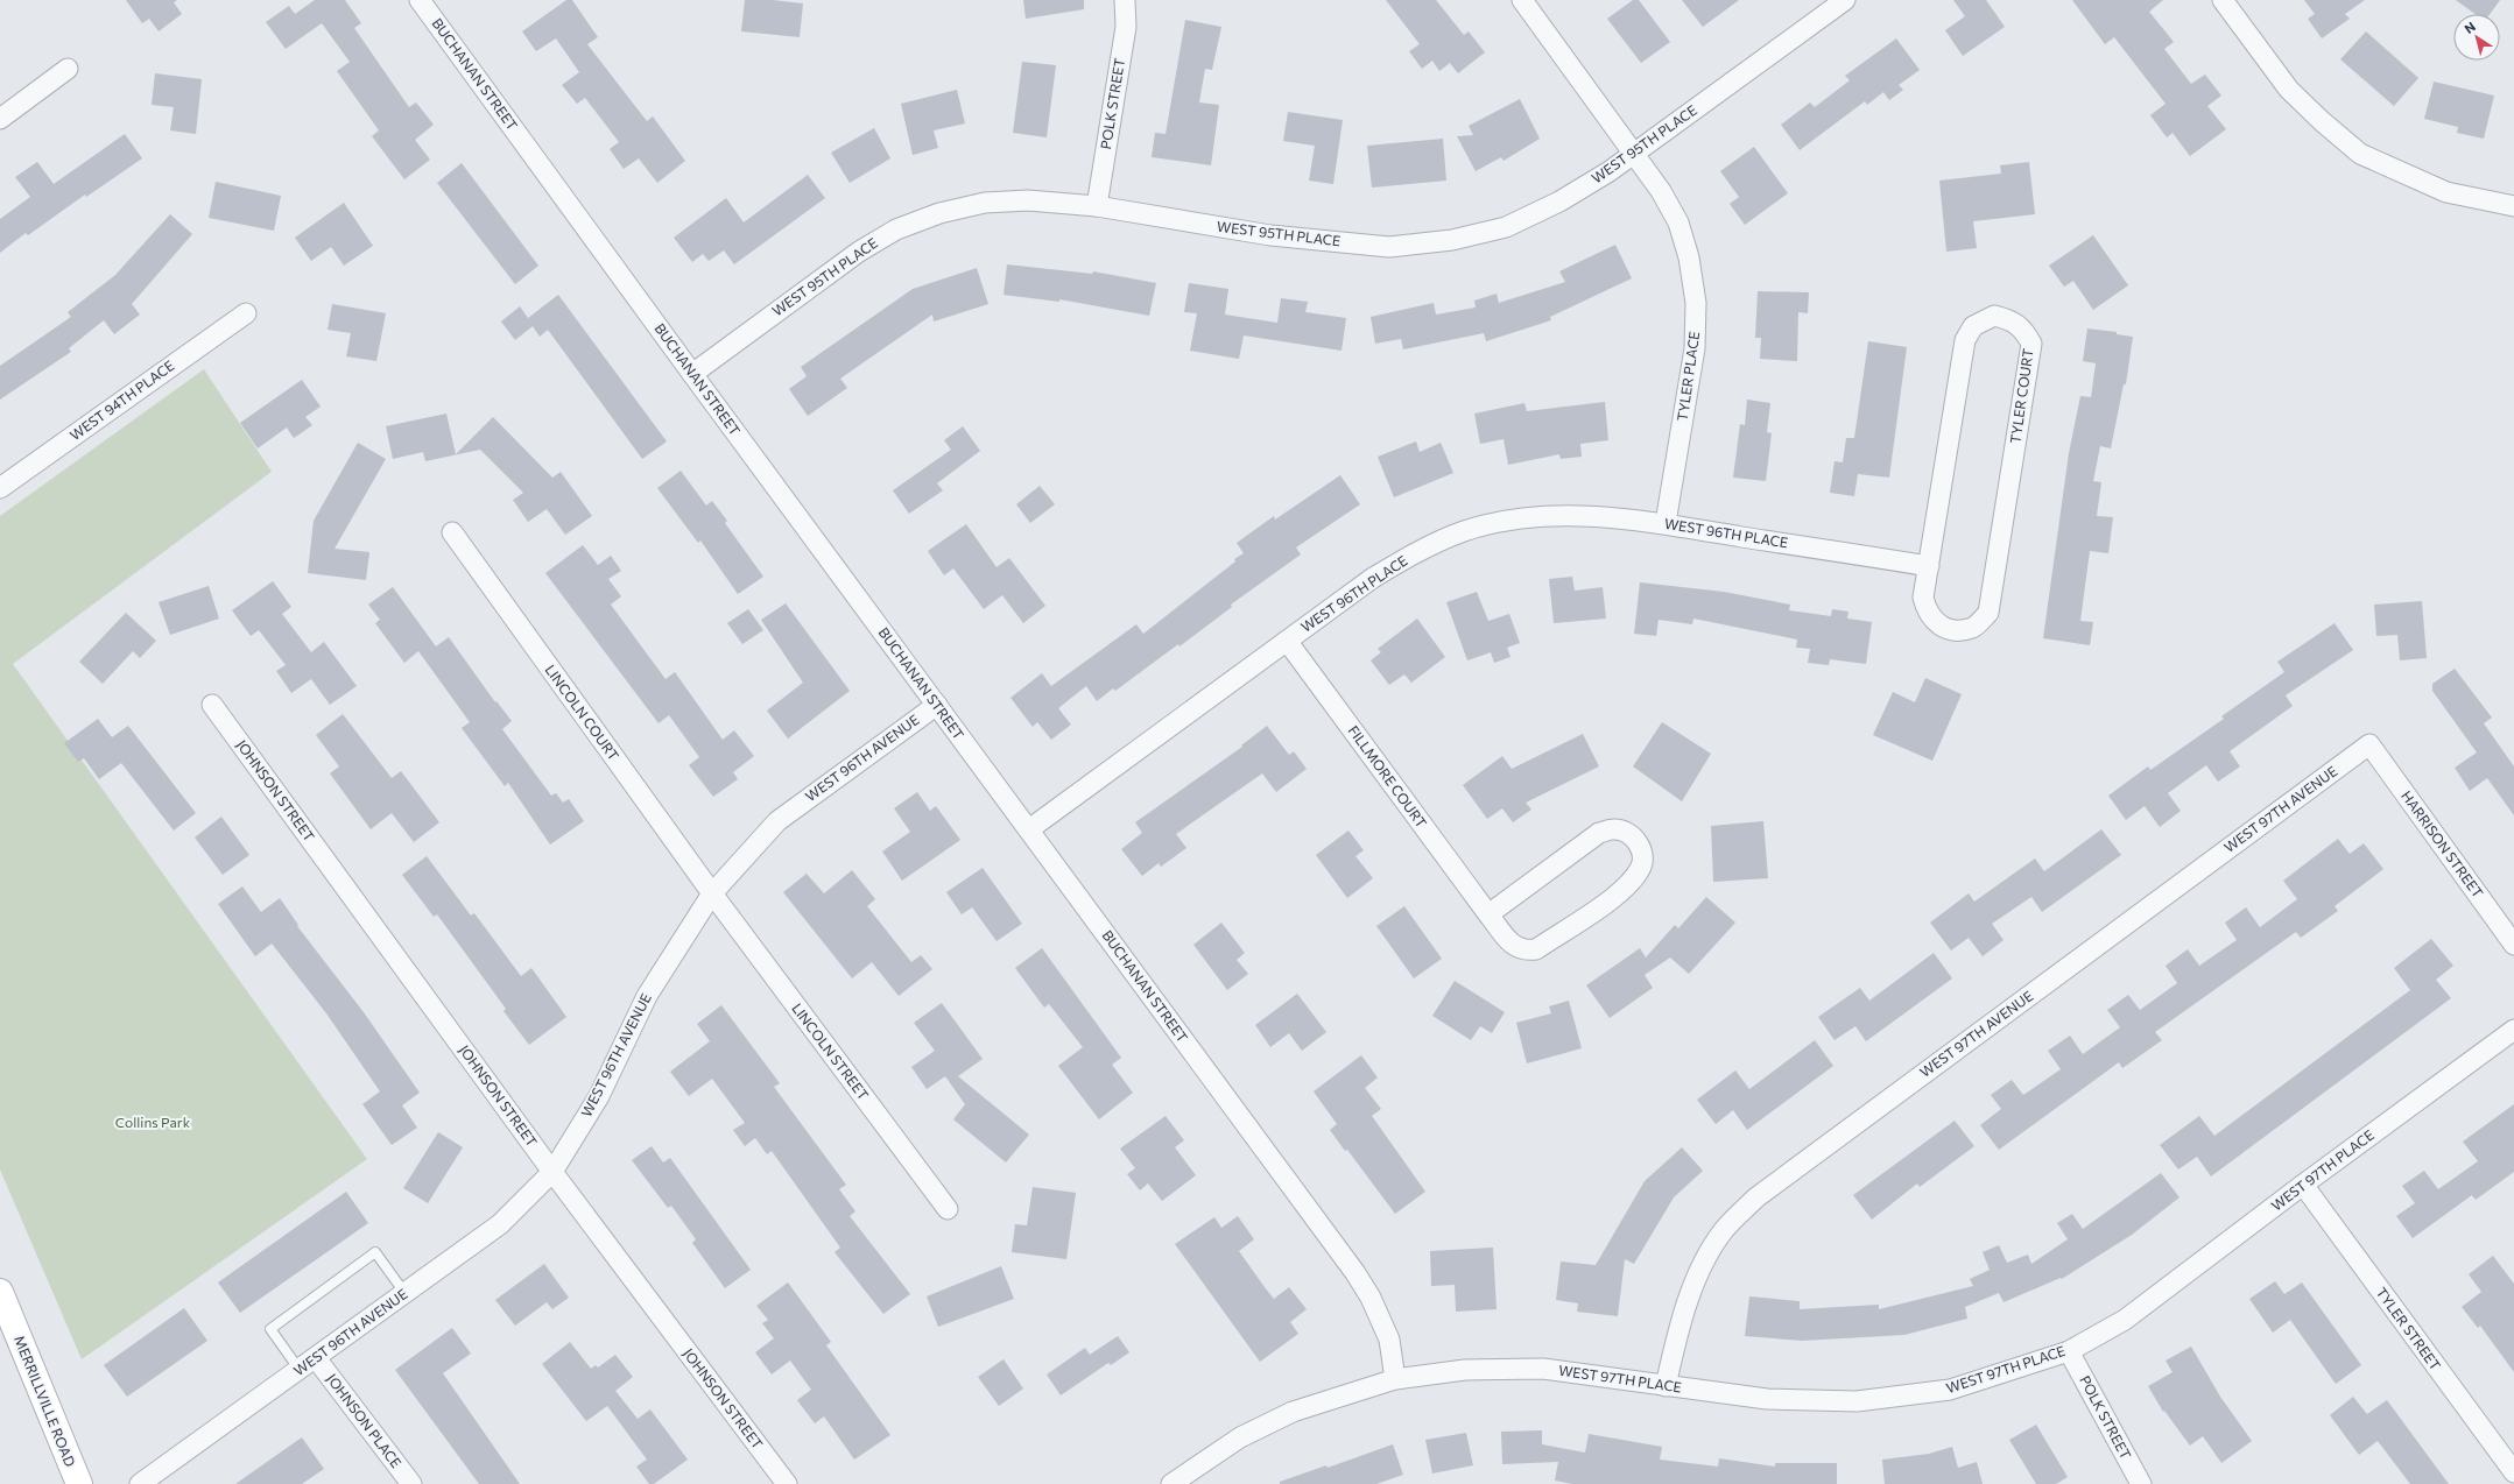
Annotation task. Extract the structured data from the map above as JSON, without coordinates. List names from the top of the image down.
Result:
{
  "streets": {
    "street": [
      "BUCHANAN STREET",
      "POLK STREET",
      "WEST 95TH PLACE",
      "TYLER PLACE",
      "TYLER COURT",
      "WEST 94TH PLACE",
      "WEST 96TH PLACE",
      "LINCOLN COURT",
      "WEST 96TH AVENUE",
      "FILLMORE COURT",
      "JOHNSON STREET",
      "WEST 97TH AVENUE",
      "HARRISON STREET",
      "LINCOLN STREET",
      "WEST 97TH PLACE",
      "TYLER STREET",
      "MERRILLVILLE ROAD",
      "JOHNSON PLACE"
    ]
  },
  "crossings": [
    ["BUCHANAN STREET", "WEST 95TH PLACE"],
    ["BUCHANAN STREET", "WEST 96TH PLACE"],
    ["BUCHANAN STREET", "WEST 96TH AVENUE"],
    ["BUCHANAN STREET", "WEST 97TH PLACE"],
    ["POLK STREET", "WEST 95TH PLACE"],
    ["POLK STREET", "WEST 97TH PLACE"],
    ["WEST 95TH PLACE", "TYLER PLACE"],
    ["TYLER PLACE", "WEST 96TH PLACE"],
    ["TYLER COURT", "WEST 96TH PLACE"],
    ["WEST 96TH PLACE", "FILLMORE COURT"],
    ["LINCOLN COURT", "WEST 96TH AVENUE"],
    ["LINCOLN COURT", "LINCOLN STREET"],
    ["WEST 96TH AVENUE", "JOHNSON STREET"],
    ["WEST 96TH AVENUE", "LINCOLN STREET"],
    ["WEST 96TH AVENUE", "JOHNSON PLACE"],
    ["WEST 97TH AVENUE", "HARRISON STREET"],
    ["WEST 97TH AVENUE", "WEST 97TH PLACE"],
    ["WEST 97TH PLACE", "TYLER STREET"]
  ],
  "parks": ["Collins Park"],
  "north": "top left"
}
